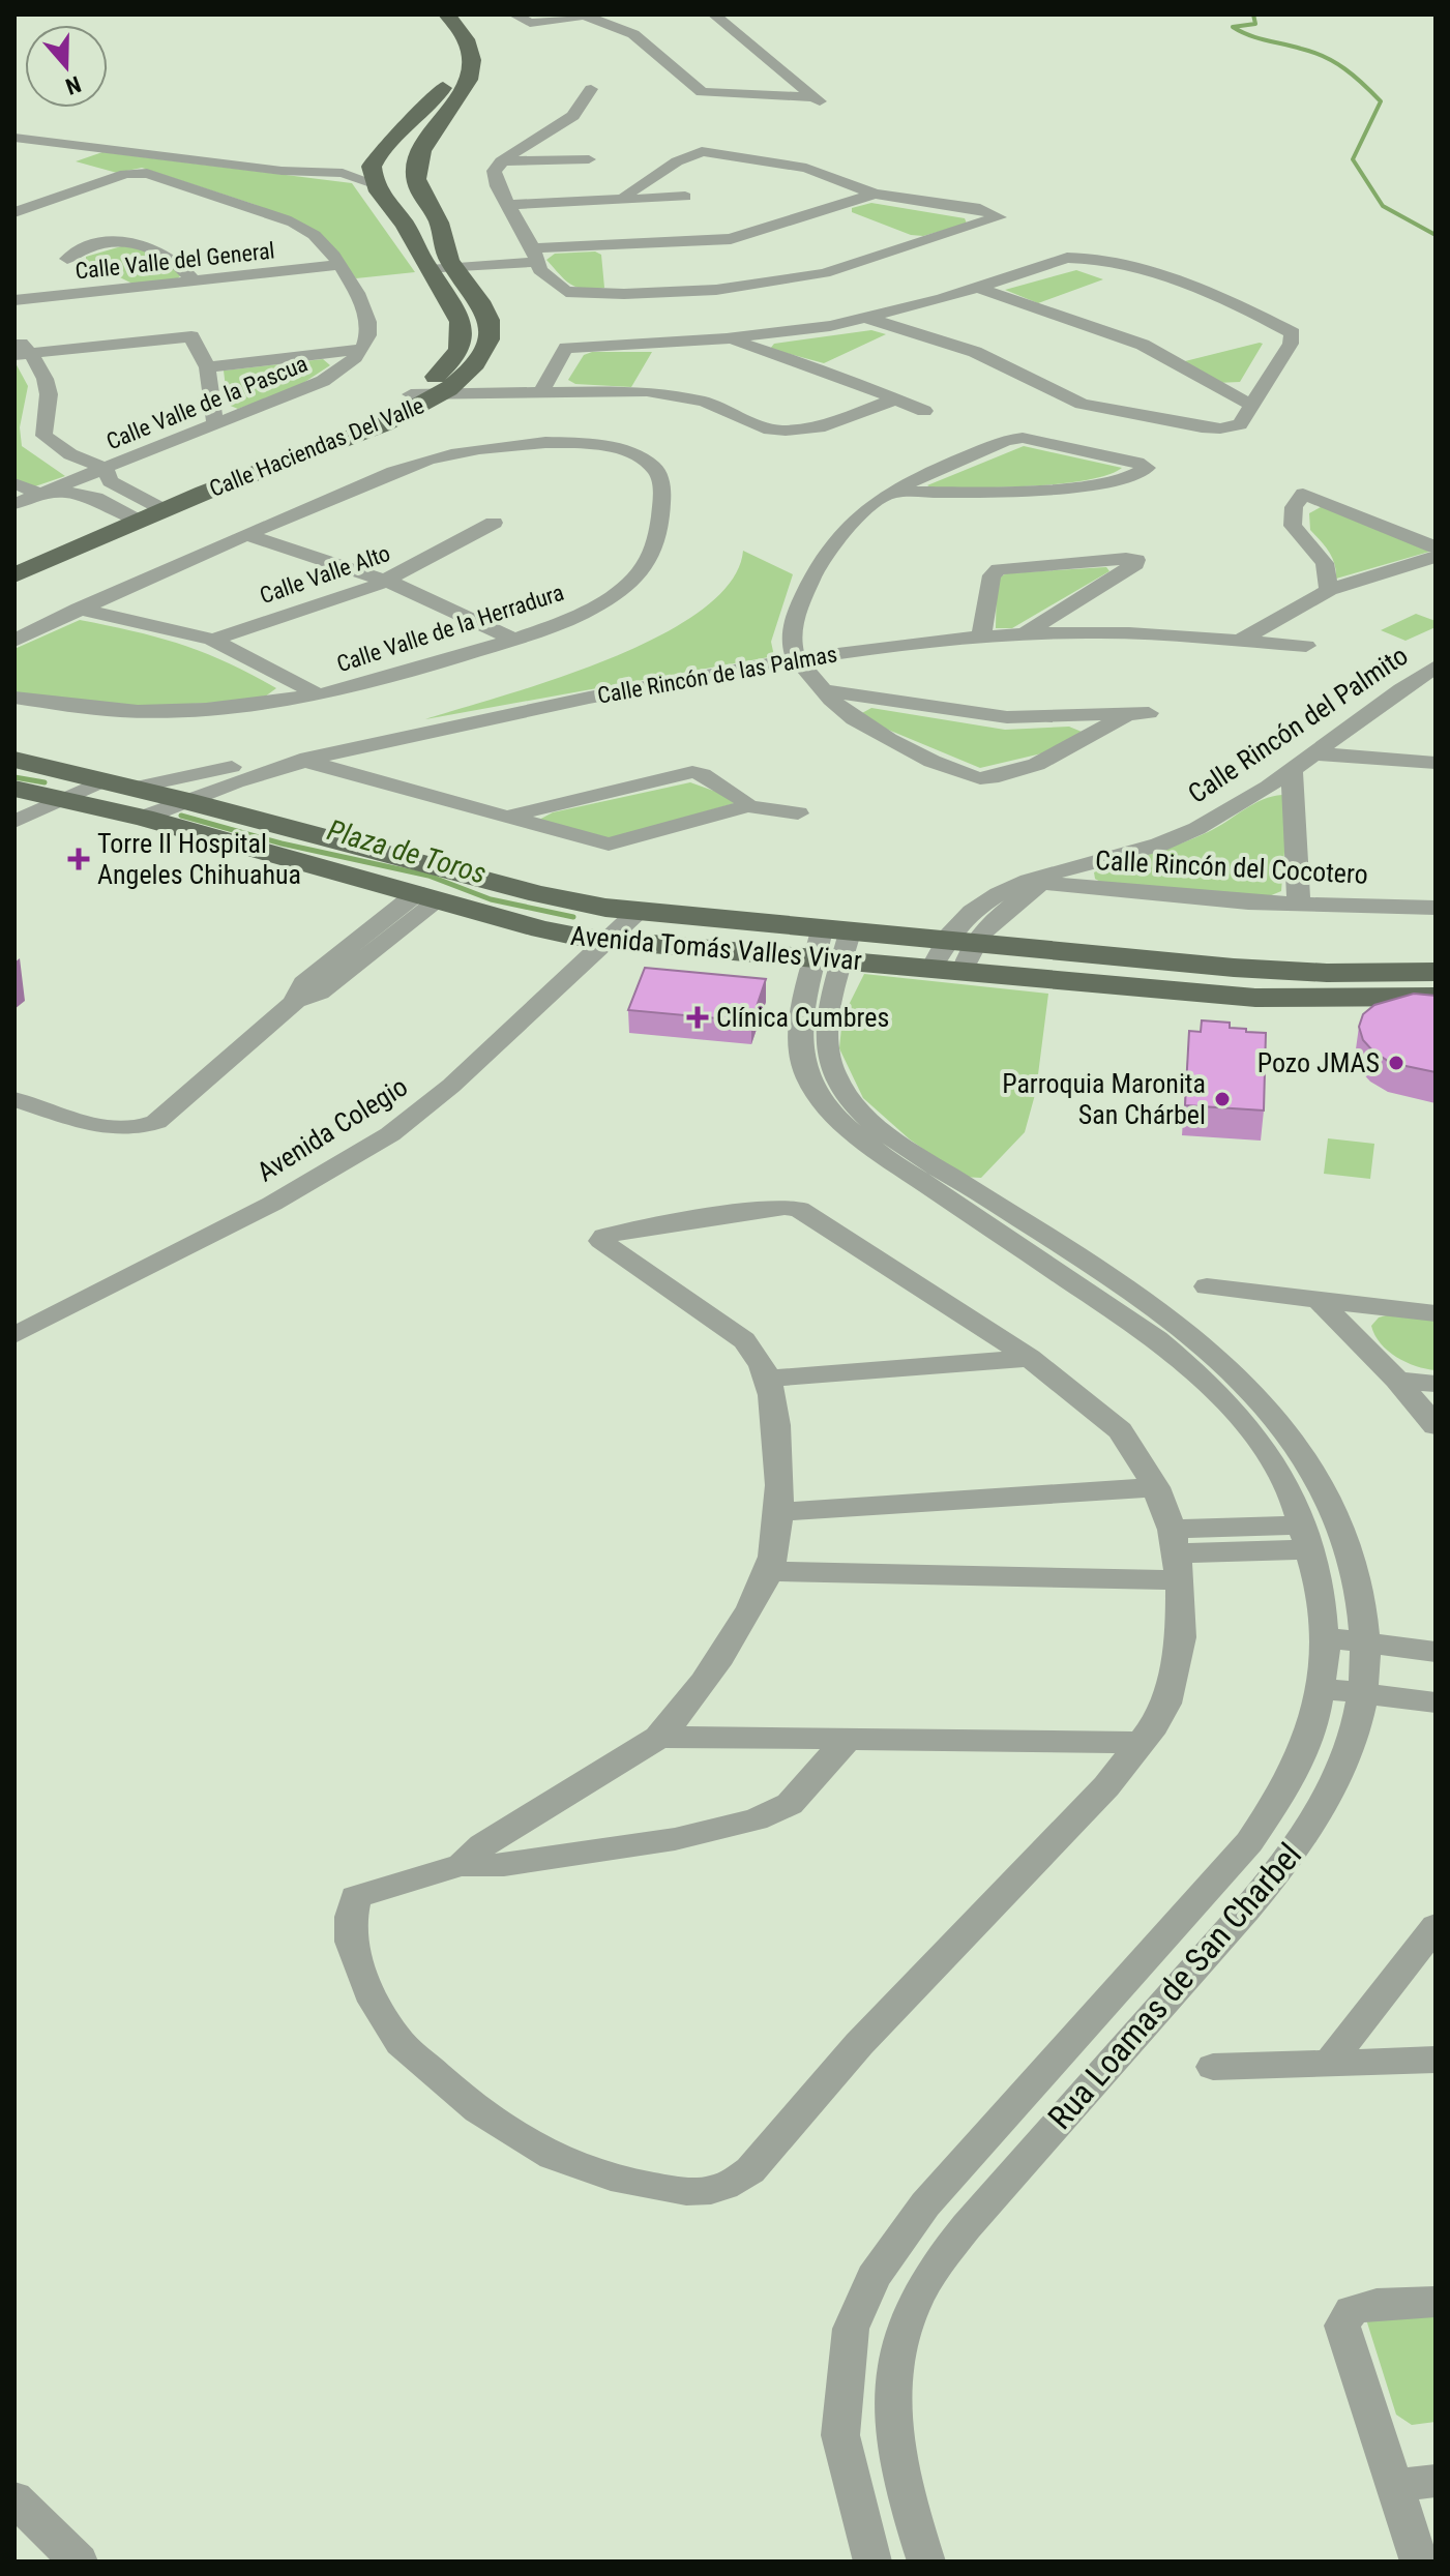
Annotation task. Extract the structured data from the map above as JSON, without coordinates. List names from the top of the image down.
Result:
{
  "streets": {
    "main road": ["Calle Haciendas Del Valle", "Avenida Tomás Valles Vivar"],
    "street": [
      "Calle Valle del General",
      "Calle Valle de la Pascua",
      "Calle Valle Alto",
      "Calle Valle de la Herradura",
      "Calle Rincón de las Palmas",
      "Calle Rincón del Palmito",
      "Calle Rincón del Cocotero",
      "Avenida Colegio",
      "Rua Loamas de San Charbel"
    ]
  },
  "crossings": [
    ["Calle Rincón de las Palmas", "Avenida Tomás Valles Vivar"],
    ["Calle Rincón del Palmito", "Calle Rincón del Cocotero"],
    ["Calle Rincón del Palmito", "Avenida Tomás Valles Vivar"],
    ["Avenida Tomás Valles Vivar", "Avenida Colegio"]
  ],
  "water": ["Plaza de Toros"],
  "places": {
    "health": ["Torre II Hospital Angeles Chihuahua", "Clínica Cumbres"],
    "other": ["Pozo JMAS", "Parroquia Maronita San Chárbel"]
  },
  "north": "bottom"
}
